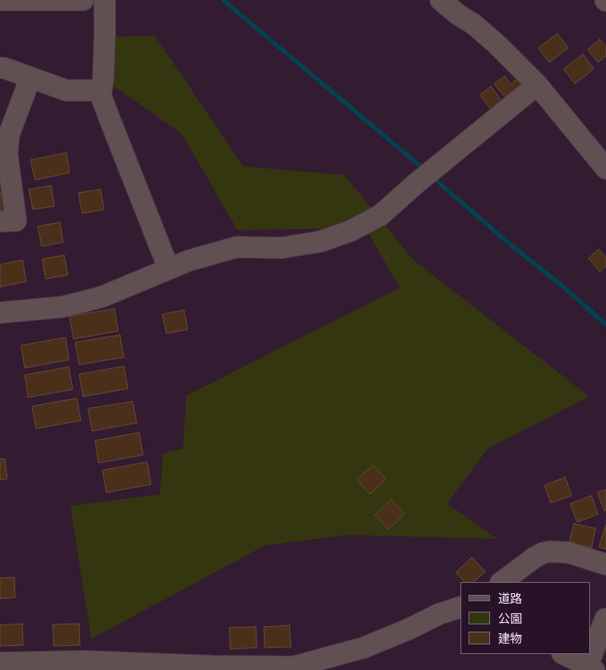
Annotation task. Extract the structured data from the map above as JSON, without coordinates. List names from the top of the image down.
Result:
{
  "legend": ["道路", "公園", "建物"]
}
